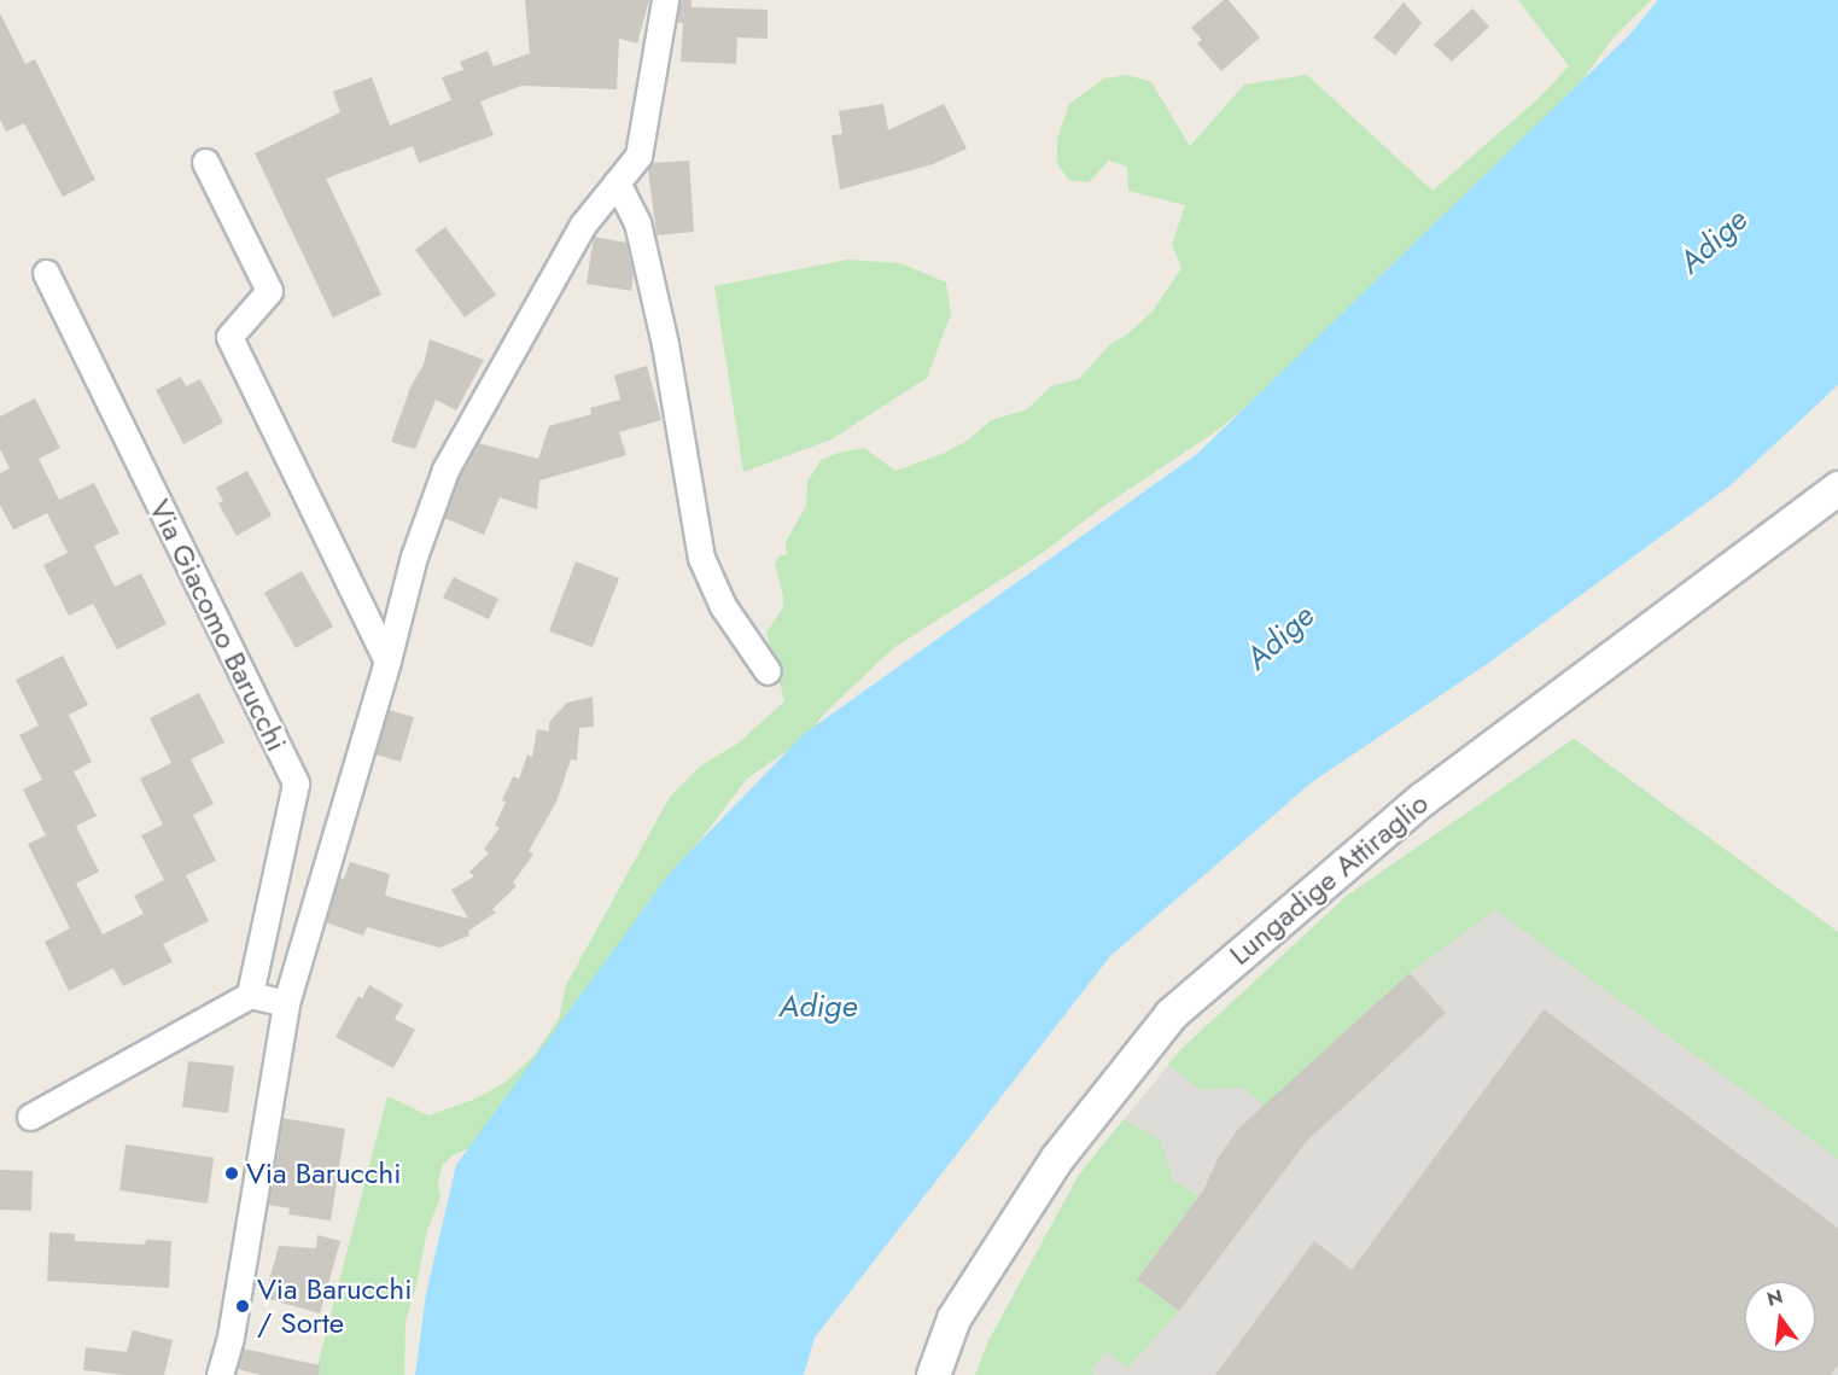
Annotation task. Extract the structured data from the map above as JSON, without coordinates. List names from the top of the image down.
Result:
{
  "streets": {
    "street": ["Via Giacomo Barucchi", "Lungadige Attiraglio"]
  },
  "water": ["Adige"],
  "places": ["Via Barucchi", "Via Barucchi / Sorte"],
  "north": "top"
}
